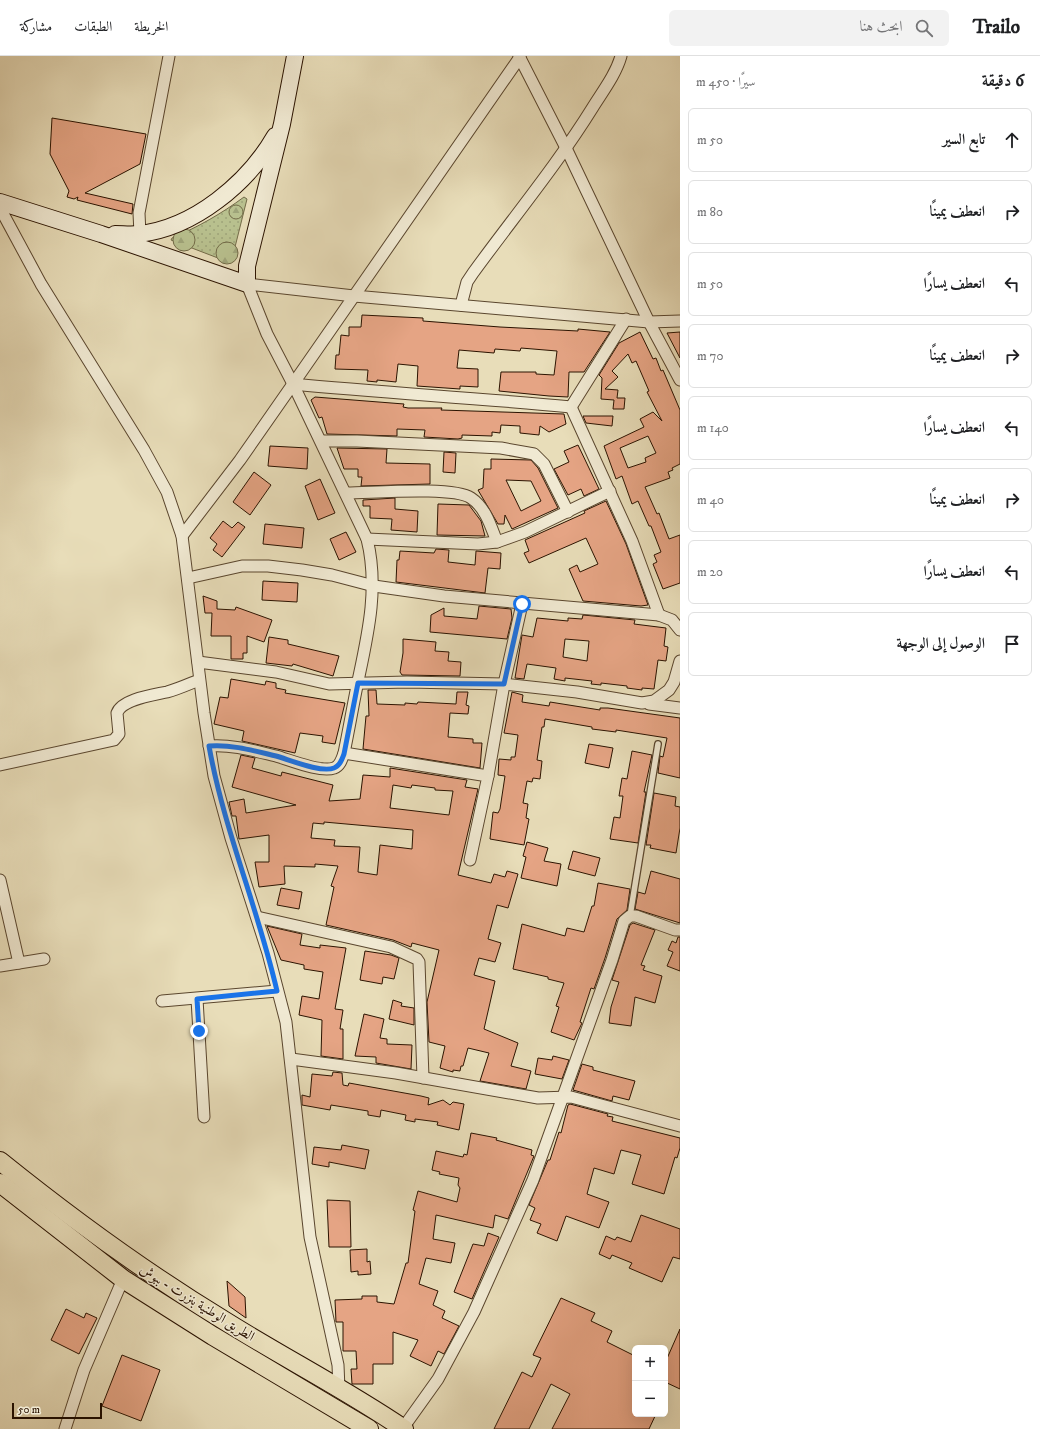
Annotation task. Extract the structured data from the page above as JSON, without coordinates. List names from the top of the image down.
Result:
{
  "streets": {
    "main road": ["الطريق الوطنية بنزرت - ببوش"]
  },
  "scale_bar": "50 m",
  "page": {
    "header": "Trailo",
    "search": "ابحث هنا",
    "nav": ["الخريطة", "الطبقات", "مشاركة"],
    "heading": ["6 دقيقة", "سيرًا · 450 m"],
    "list": [
      ["تابع السير", "50 m"],
      ["انعطف يمينًا", "80 m"],
      ["انعطف يسارًا", "50 m"],
      ["انعطف يمينًا", "70 m"],
      ["انعطف يسارًا", "140 m"],
      ["انعطف يمينًا", "40 m"],
      ["انعطف يسارًا", "20 m"],
      "الوصول إلى الوجهة"
    ],
    "map_buttons": ["+", "−"],
    "scale": "50 m"
  }
}
